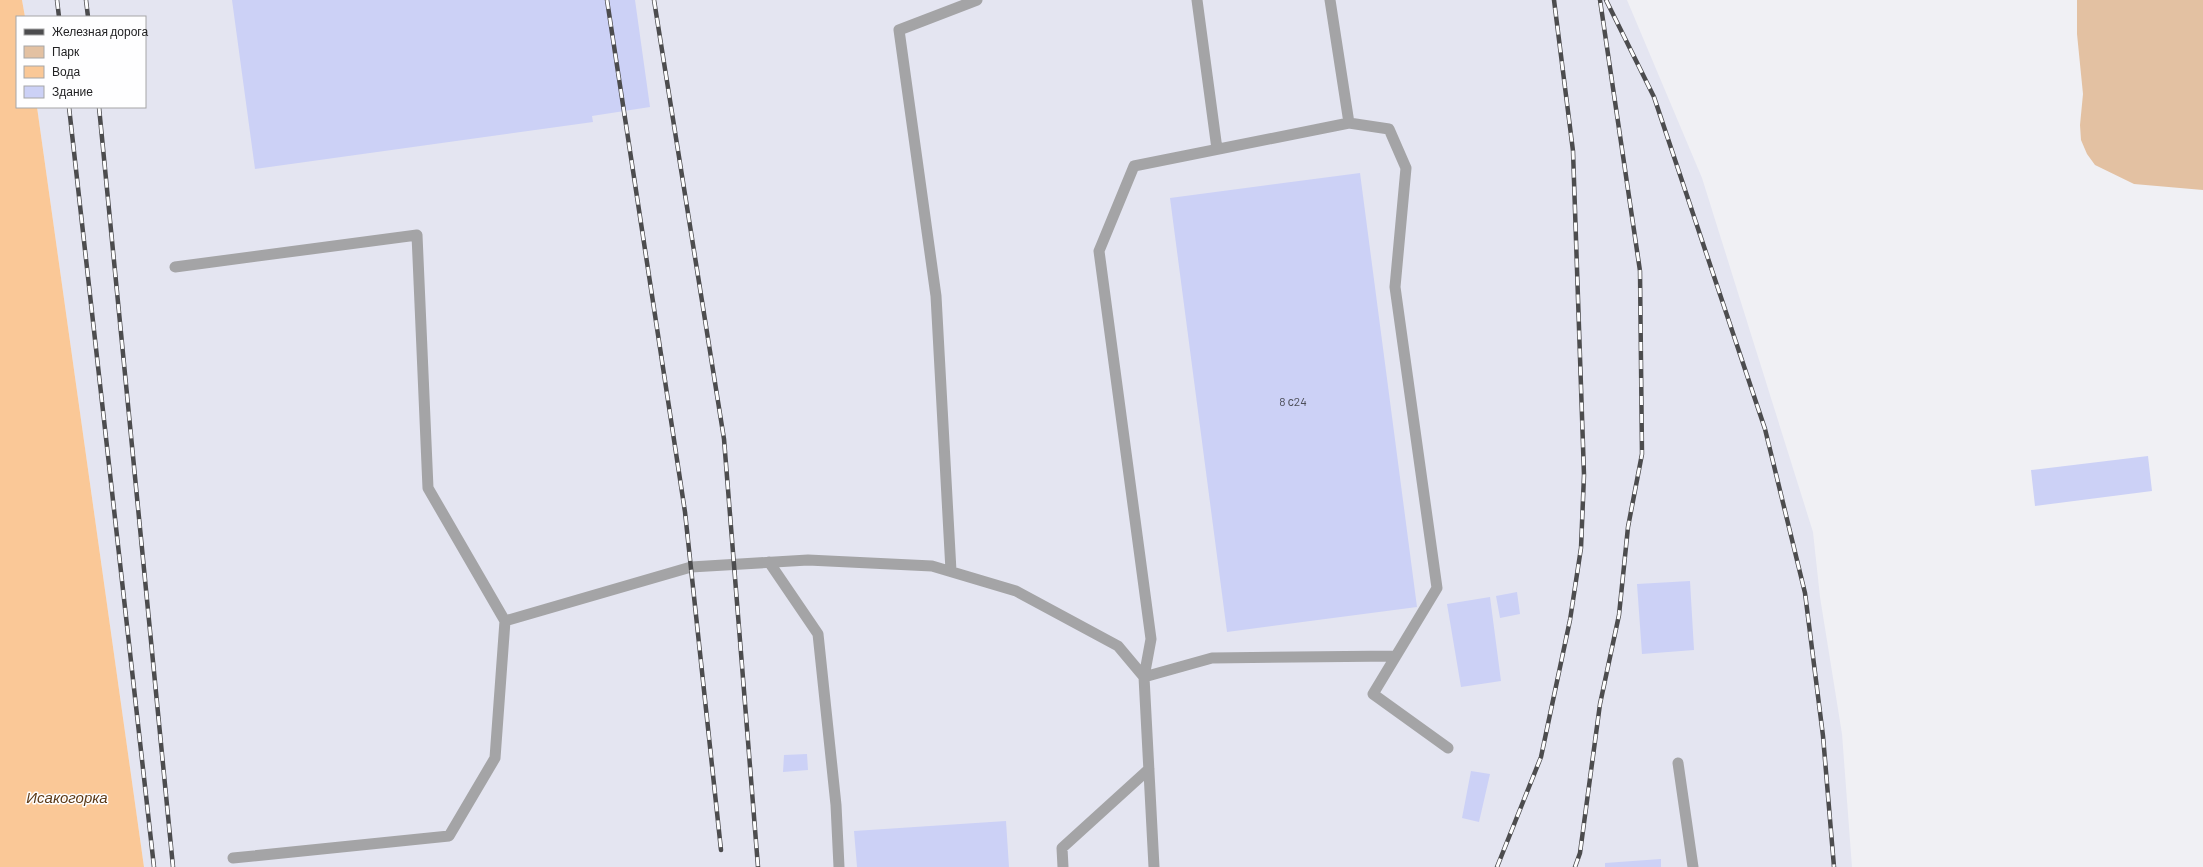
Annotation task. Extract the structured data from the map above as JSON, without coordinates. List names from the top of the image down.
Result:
{
  "water": ["Исакогорка"],
  "house_numbers": ["8 с24"],
  "legend": [
    "Железная дорога",
    "Парк",
    "Вода",
    "Здание"
  ]
}
